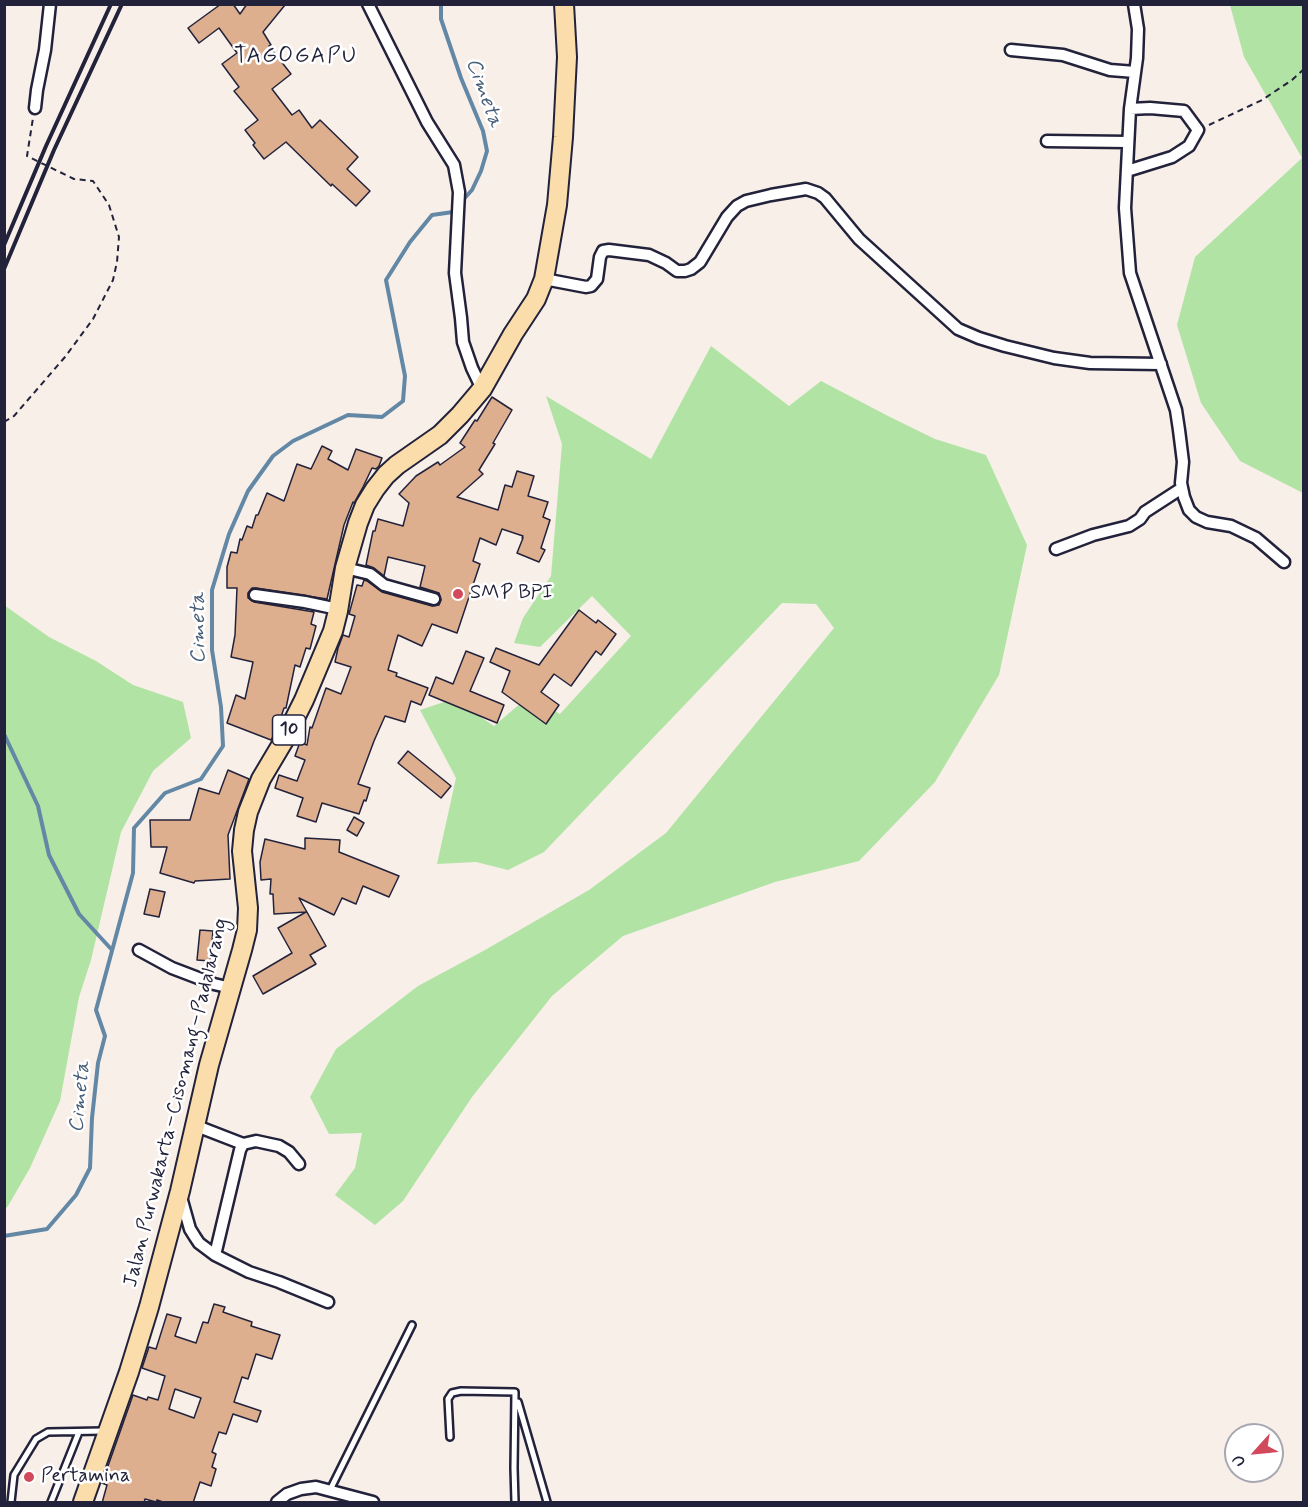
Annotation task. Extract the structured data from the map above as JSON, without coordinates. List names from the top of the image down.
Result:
{
  "streets": {
    "highway": ["10", "Jalan Purwakarta–Cisomang–Padalarang"]
  },
  "districts": ["TAGOGAPU"],
  "water": ["Cimeta"],
  "places": ["SMP BPI", "Pertamina"],
  "north": "bottom left"
}
